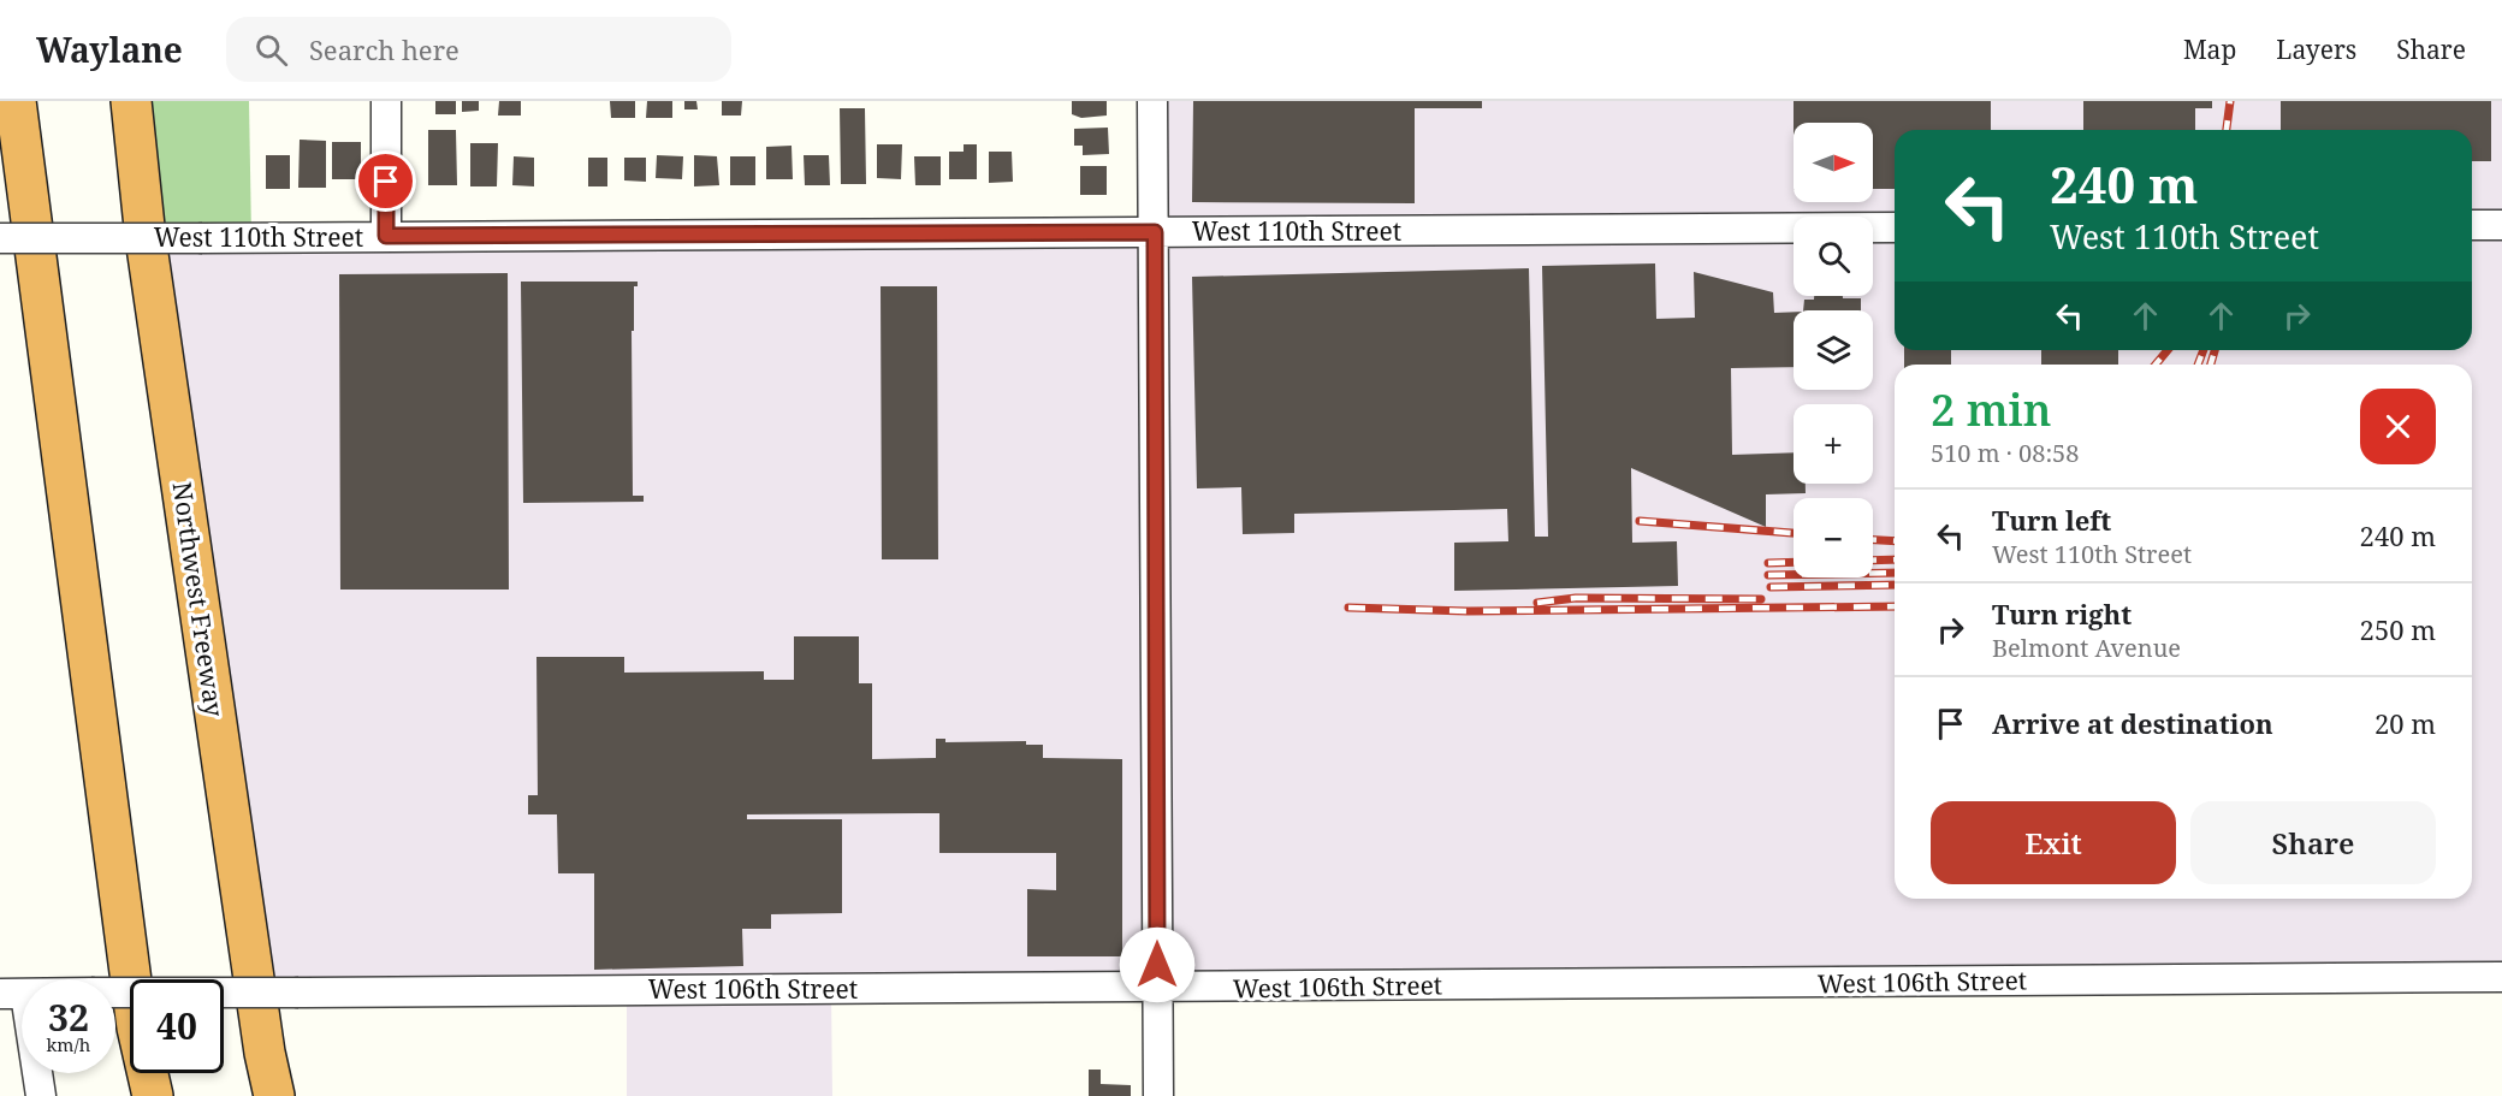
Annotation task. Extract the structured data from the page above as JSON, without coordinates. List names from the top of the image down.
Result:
{
  "streets": {
    "highway": ["Northwest Freeway"],
    "street": ["West 110th Street", "West 106th Street"]
  },
  "north": "right",
  "page": {
    "header": "Waylane",
    "search": "Search here",
    "nav": ["Map", "Layers", "Share"],
    "map_buttons": ["+", "−"],
    "turn": ["240 m", "West 110th Street"],
    "heading": ["2 min", "510 m · 08:58"],
    "list": [
      {
        "name": "Turn left",
        "note": "West 110th Street",
        "value": "240 m"
      },
      {
        "name": "Turn right",
        "note": "Belmont Avenue",
        "value": "250 m"
      },
      {
        "name": "Arrive at destination",
        "value": "20 m"
      }
    ],
    "buttons": ["Exit", "Share"],
    "speed": "32 km/h",
    "limit": "40"
  }
}
